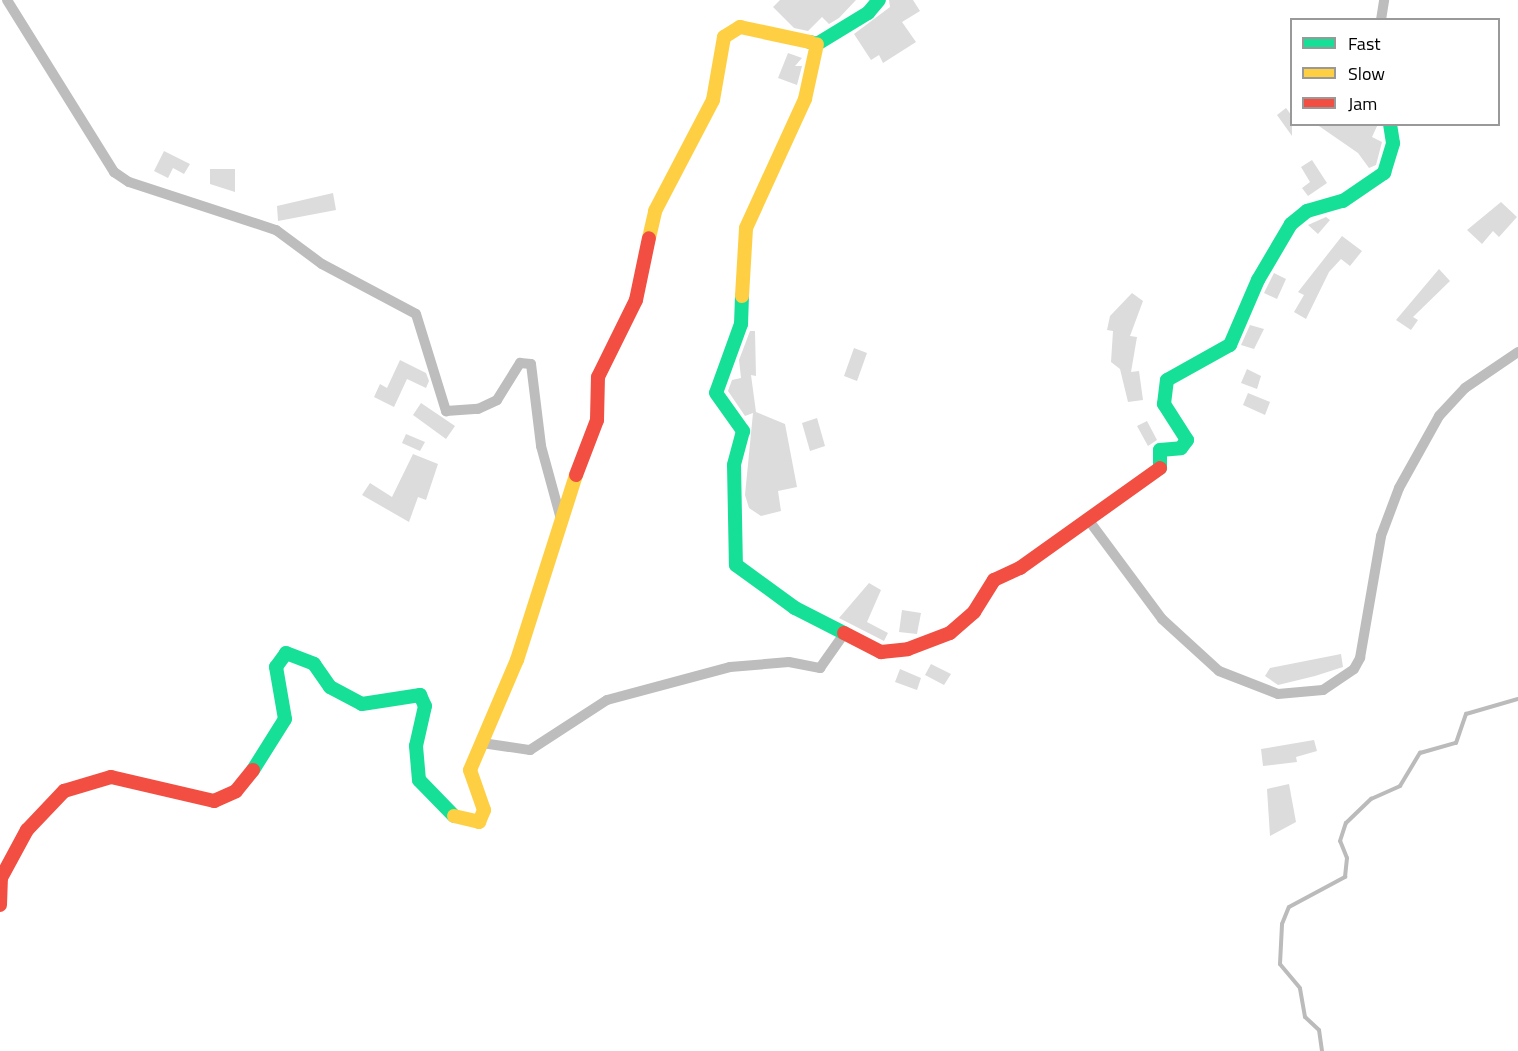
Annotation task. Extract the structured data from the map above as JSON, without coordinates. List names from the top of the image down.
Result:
{
  "legend": ["Fast", "Slow", "Jam"]
}
